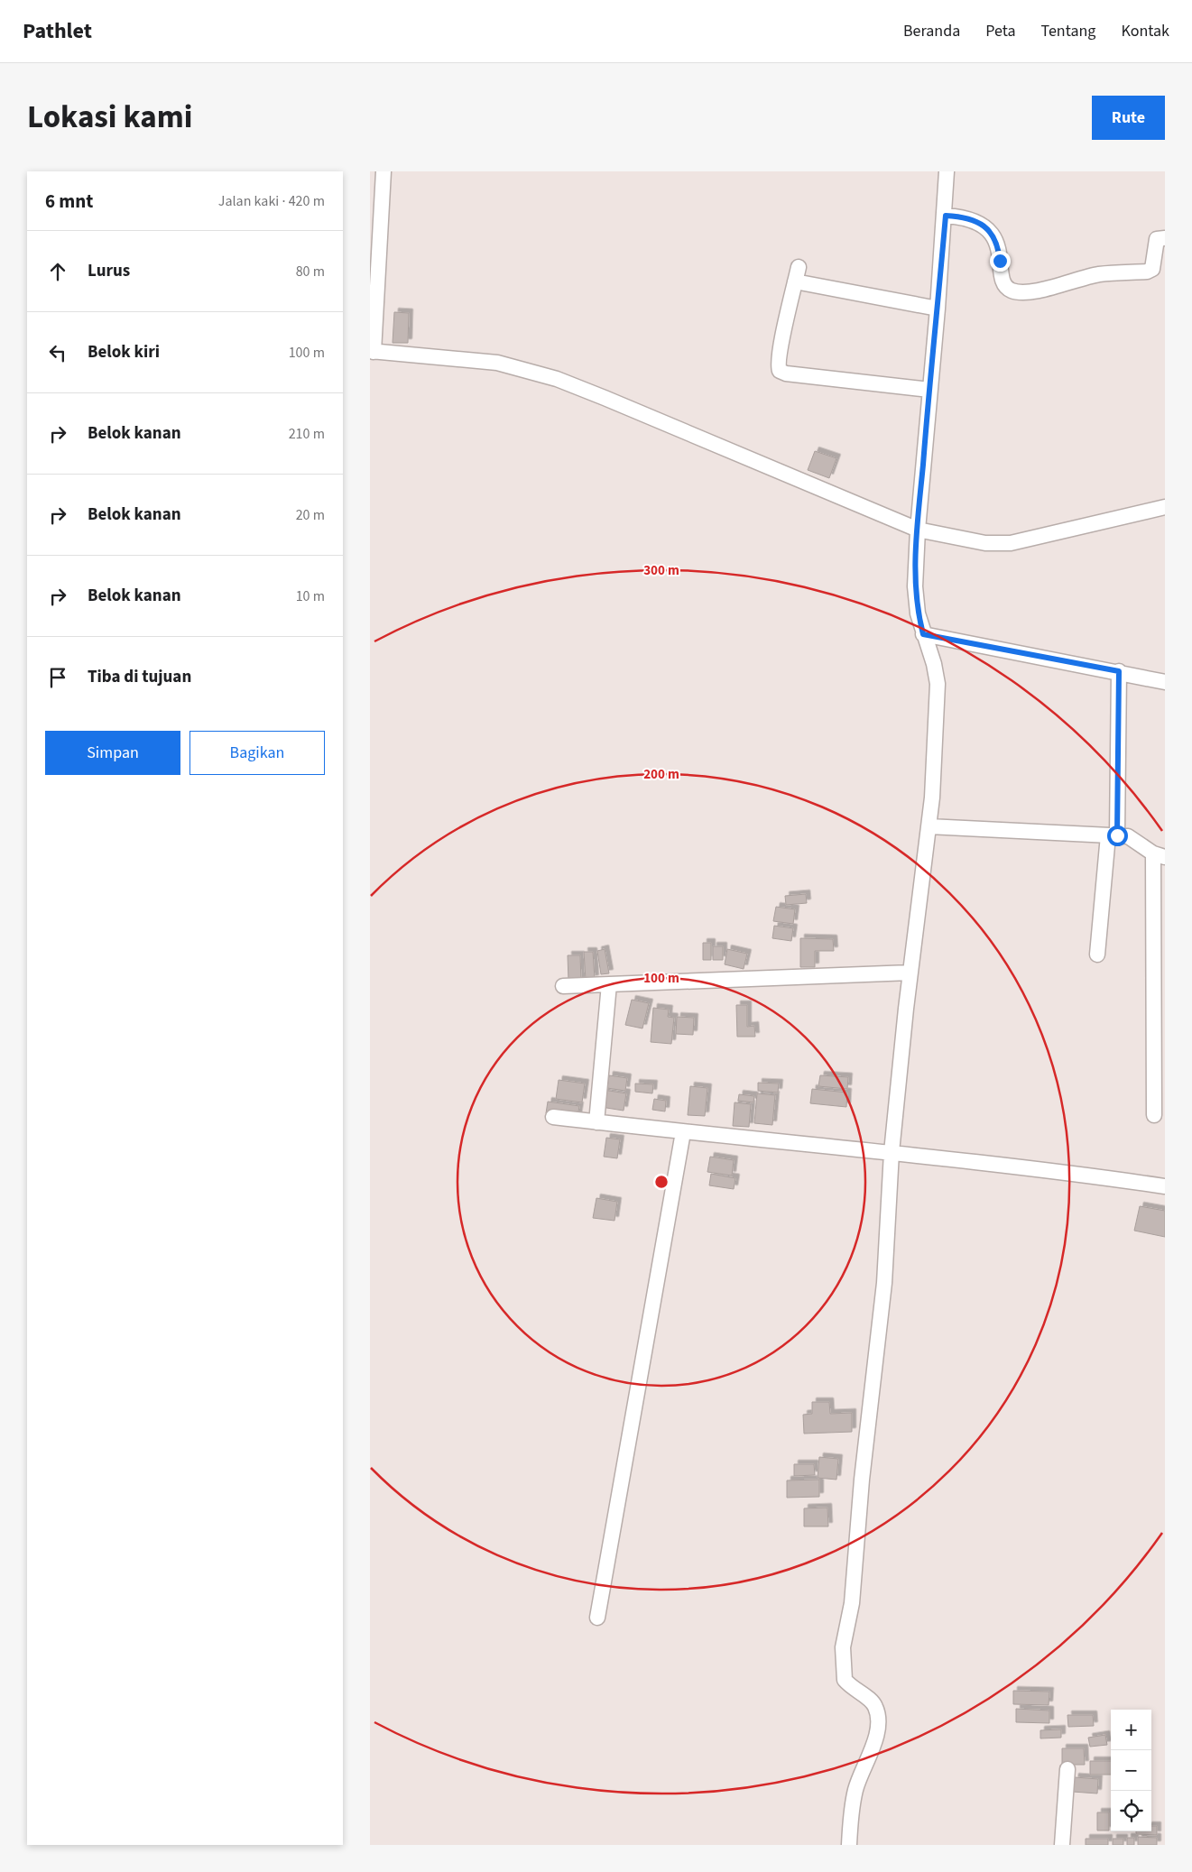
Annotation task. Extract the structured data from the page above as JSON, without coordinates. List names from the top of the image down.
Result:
{
  "page": {
    "header": "Pathlet",
    "nav": [
      "Beranda",
      "Peta",
      "Tentang",
      "Kontak"
    ],
    "title": "Lokasi kami",
    "buttons": [
      "Rute",
      ["Simpan", "Bagikan"]
    ],
    "heading": ["6 mnt", "Jalan kaki · 420 m"],
    "list": [
      ["Lurus", "80 m"],
      ["Belok kiri", "100 m"],
      ["Belok kanan", "210 m"],
      ["Belok kanan", "20 m"],
      ["Belok kanan", "10 m"],
      "Tiba di tujuan"
    ],
    "map_buttons": ["+", "−"]
  },
  "rings": ["300 m", "200 m", "100 m"]
}
